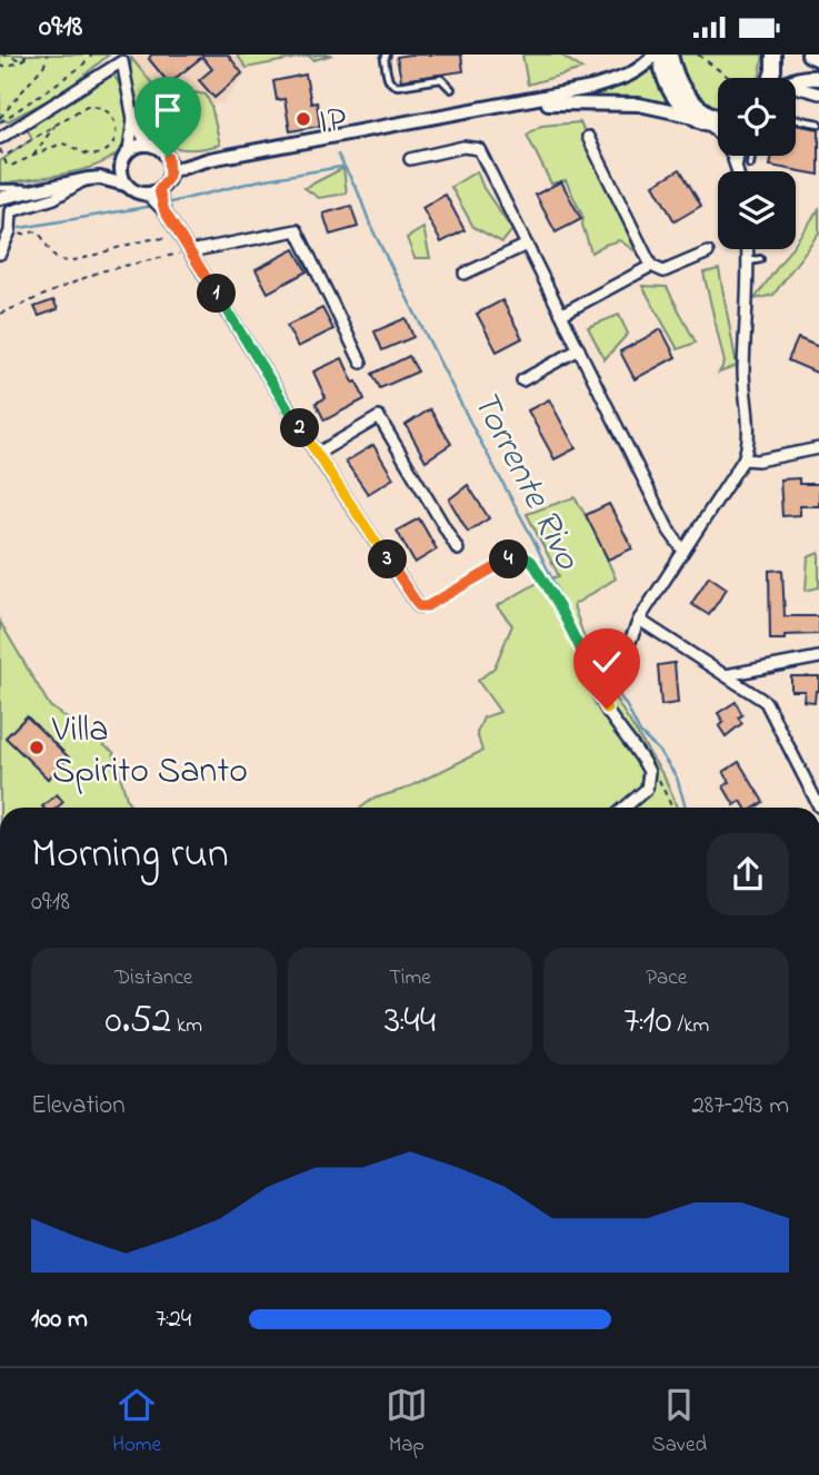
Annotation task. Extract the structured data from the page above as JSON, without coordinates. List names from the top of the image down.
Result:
{
  "water": ["Torrente Rivo"],
  "places": ["IP", "Villa Spirito Santo"],
  "page": {
    "status": "09:18",
    "pins": [
      "1",
      "2",
      "3",
      "4"
    ],
    "heading": ["Morning run", "09:18"],
    "stats": [
      ["Distance", "0.52 km"],
      ["Time", "3:44"],
      ["Pace", "7:10 /km"]
    ],
    "chart": ["Elevation", "287–293 m"],
    "list": [
      {
        "name": "100 m",
        "note": "7:24"
      }
    ],
    "tabs": ["Home", "Map", "Saved"]
  }
}
